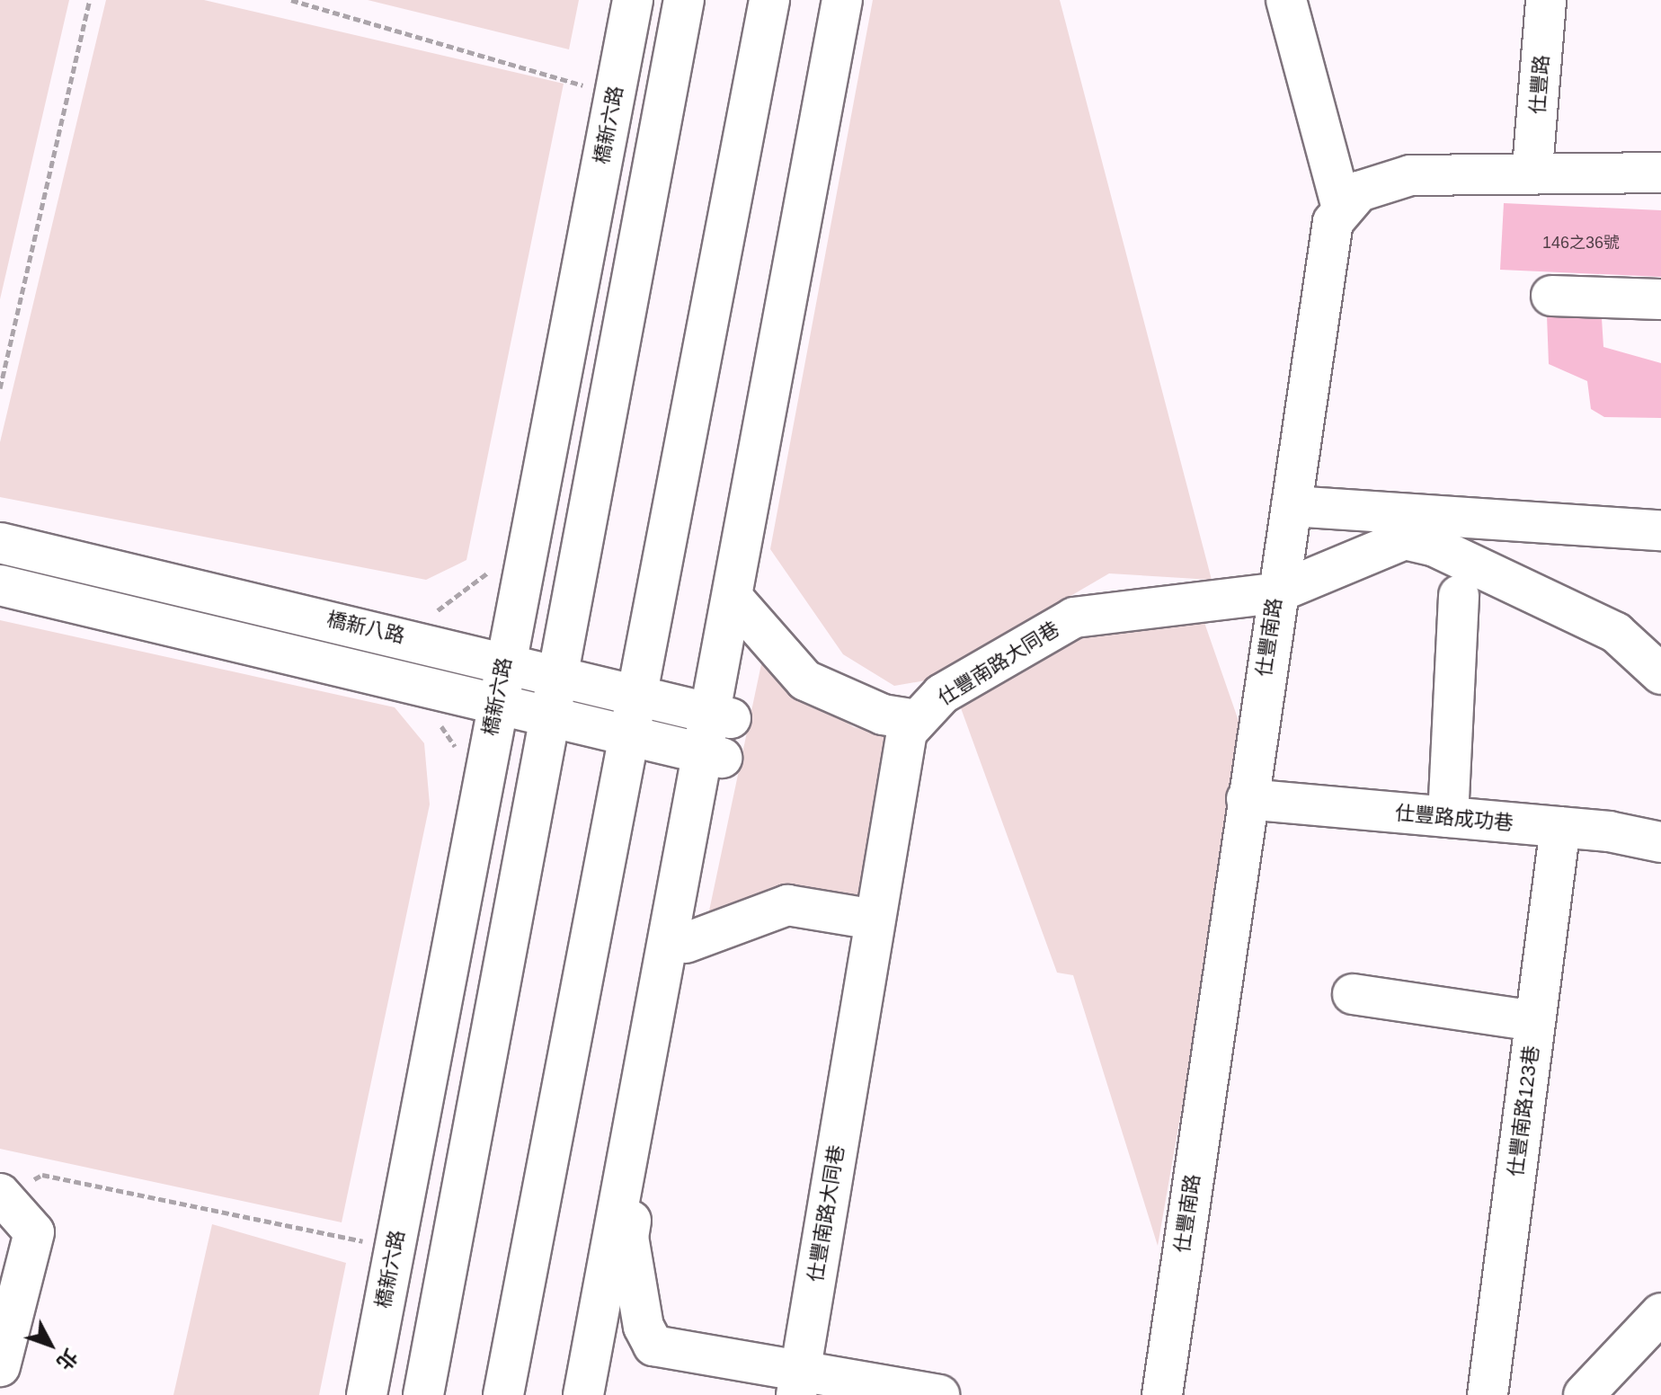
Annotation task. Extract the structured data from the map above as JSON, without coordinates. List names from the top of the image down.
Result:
{
  "streets": {
    "street": [
      "仕豐路",
      "橋新六路",
      "橋新八路",
      "仕豐南路",
      "仕豐南路大同巷",
      "仕豐路成功巷",
      "仕豐南路123巷"
    ]
  },
  "crossings": [
    ["橋新六路", "橋新八路"],
    ["仕豐南路", "仕豐南路大同巷"],
    ["仕豐南路", "仕豐路成功巷"],
    ["仕豐路成功巷", "仕豐南路123巷"]
  ],
  "house_numbers": ["146之36號"],
  "north": "bottom right"
}
